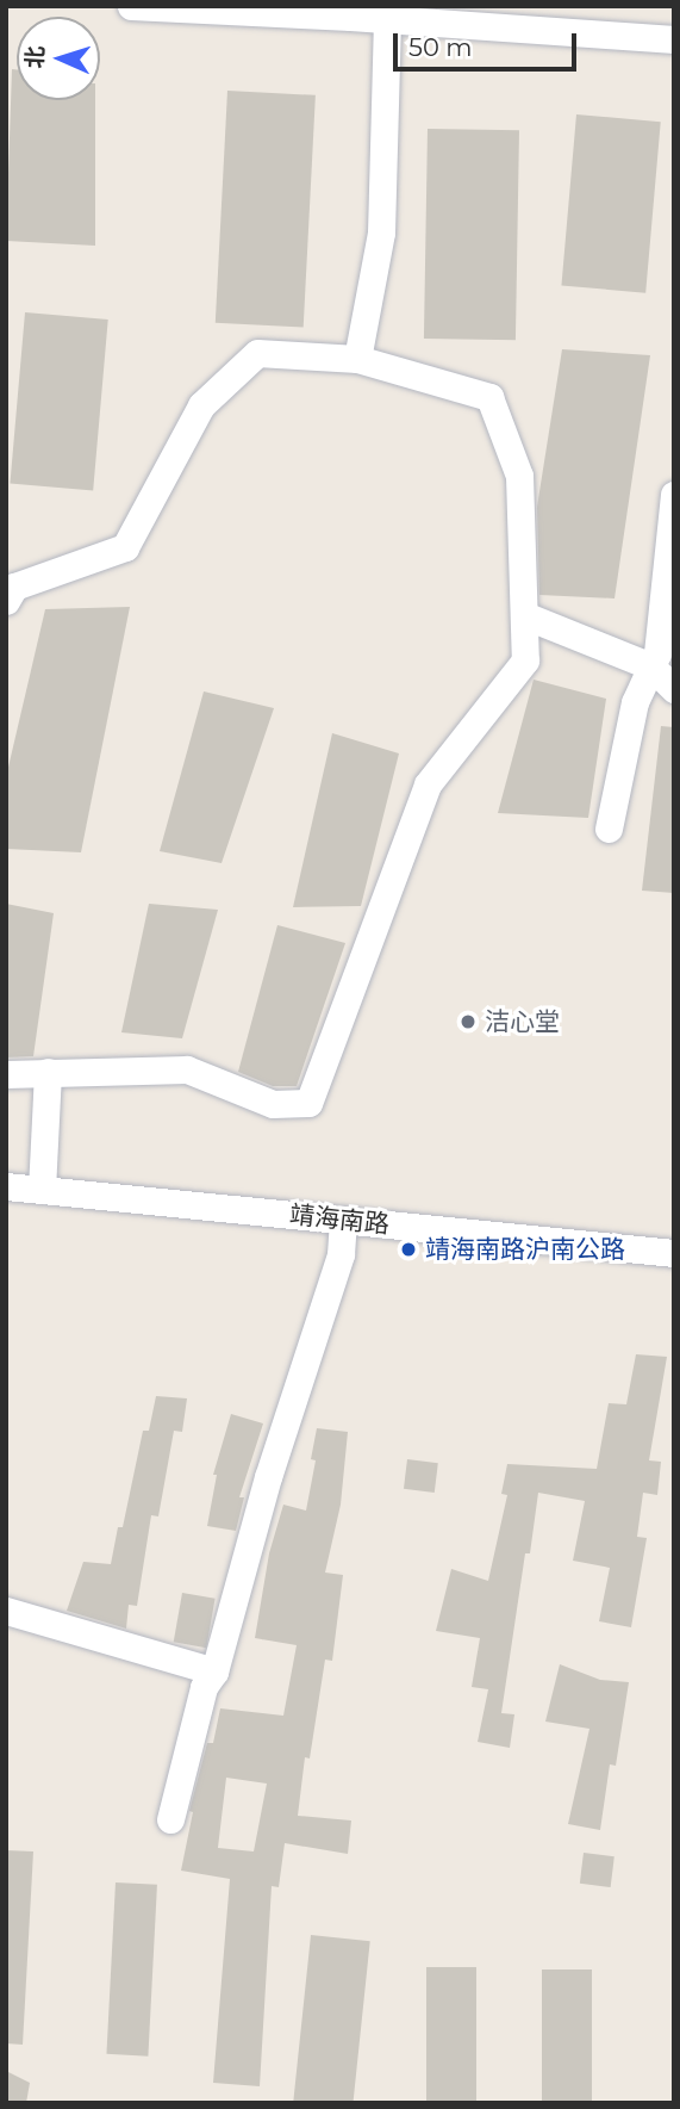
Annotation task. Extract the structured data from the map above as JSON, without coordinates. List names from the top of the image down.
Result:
{
  "streets": {
    "street": ["靖海南路"]
  },
  "places": ["洁心堂", "靖海南路沪南公路"],
  "scale_bar": "50 m",
  "north": "left"
}
